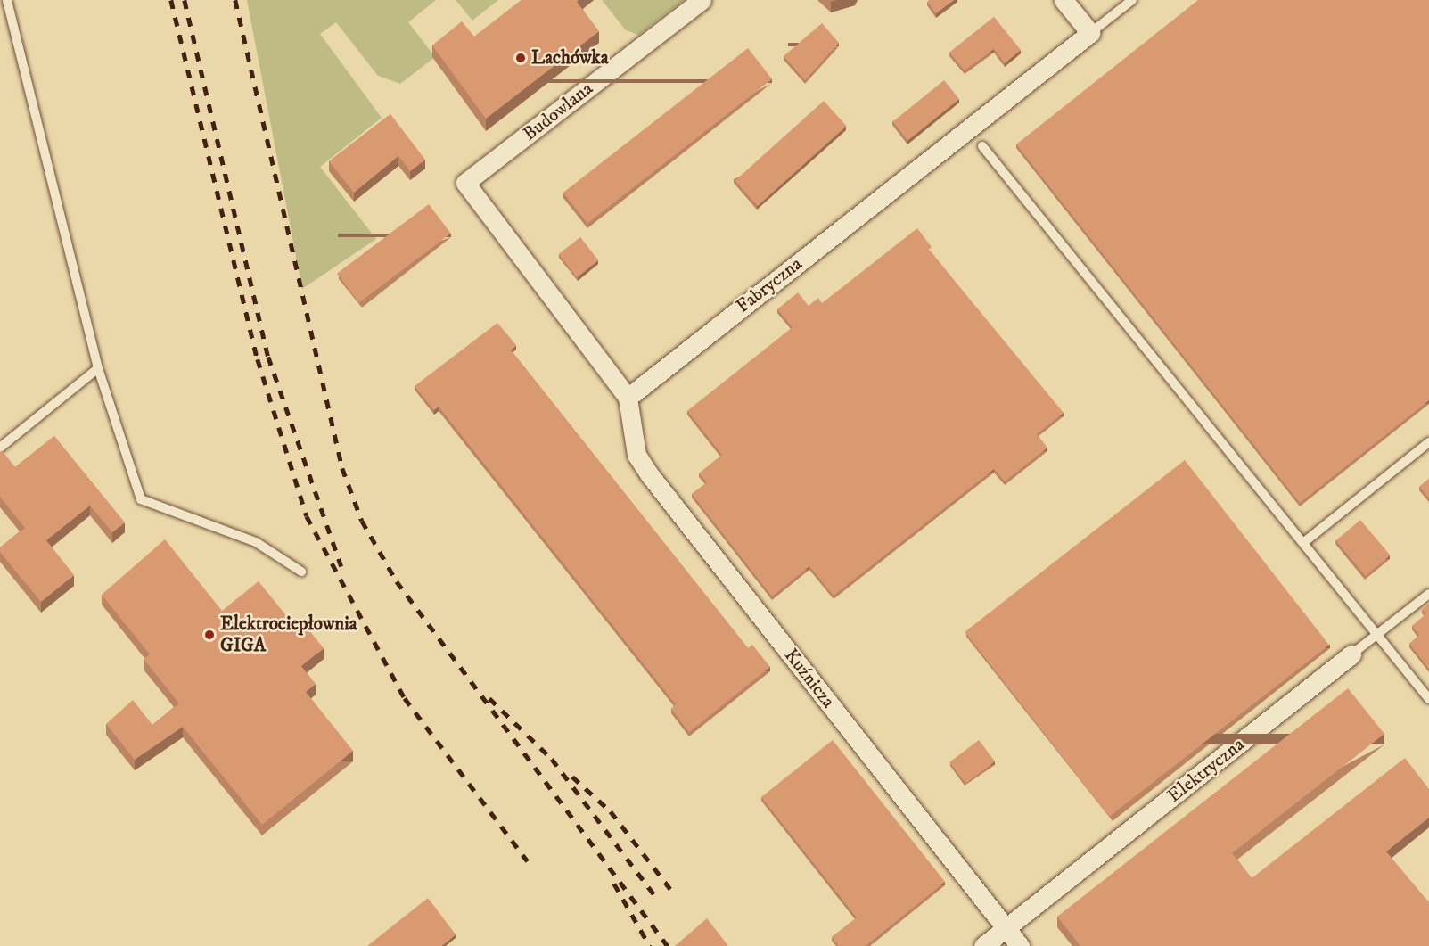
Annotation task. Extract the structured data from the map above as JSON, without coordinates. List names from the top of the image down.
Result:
{
  "streets": {
    "street": [
      "Budowlana",
      "Fabryczna",
      "Kuźnicza",
      "Elektryczna"
    ]
  },
  "crossings": [
    ["Budowlana", "Fabryczna"],
    ["Budowlana", "Kuźnicza"],
    ["Fabryczna", "Kuźnicza"],
    ["Kuźnicza", "Elektryczna"]
  ],
  "places": ["Lachówka", "Elektrociepłownia GIGA"]
}
